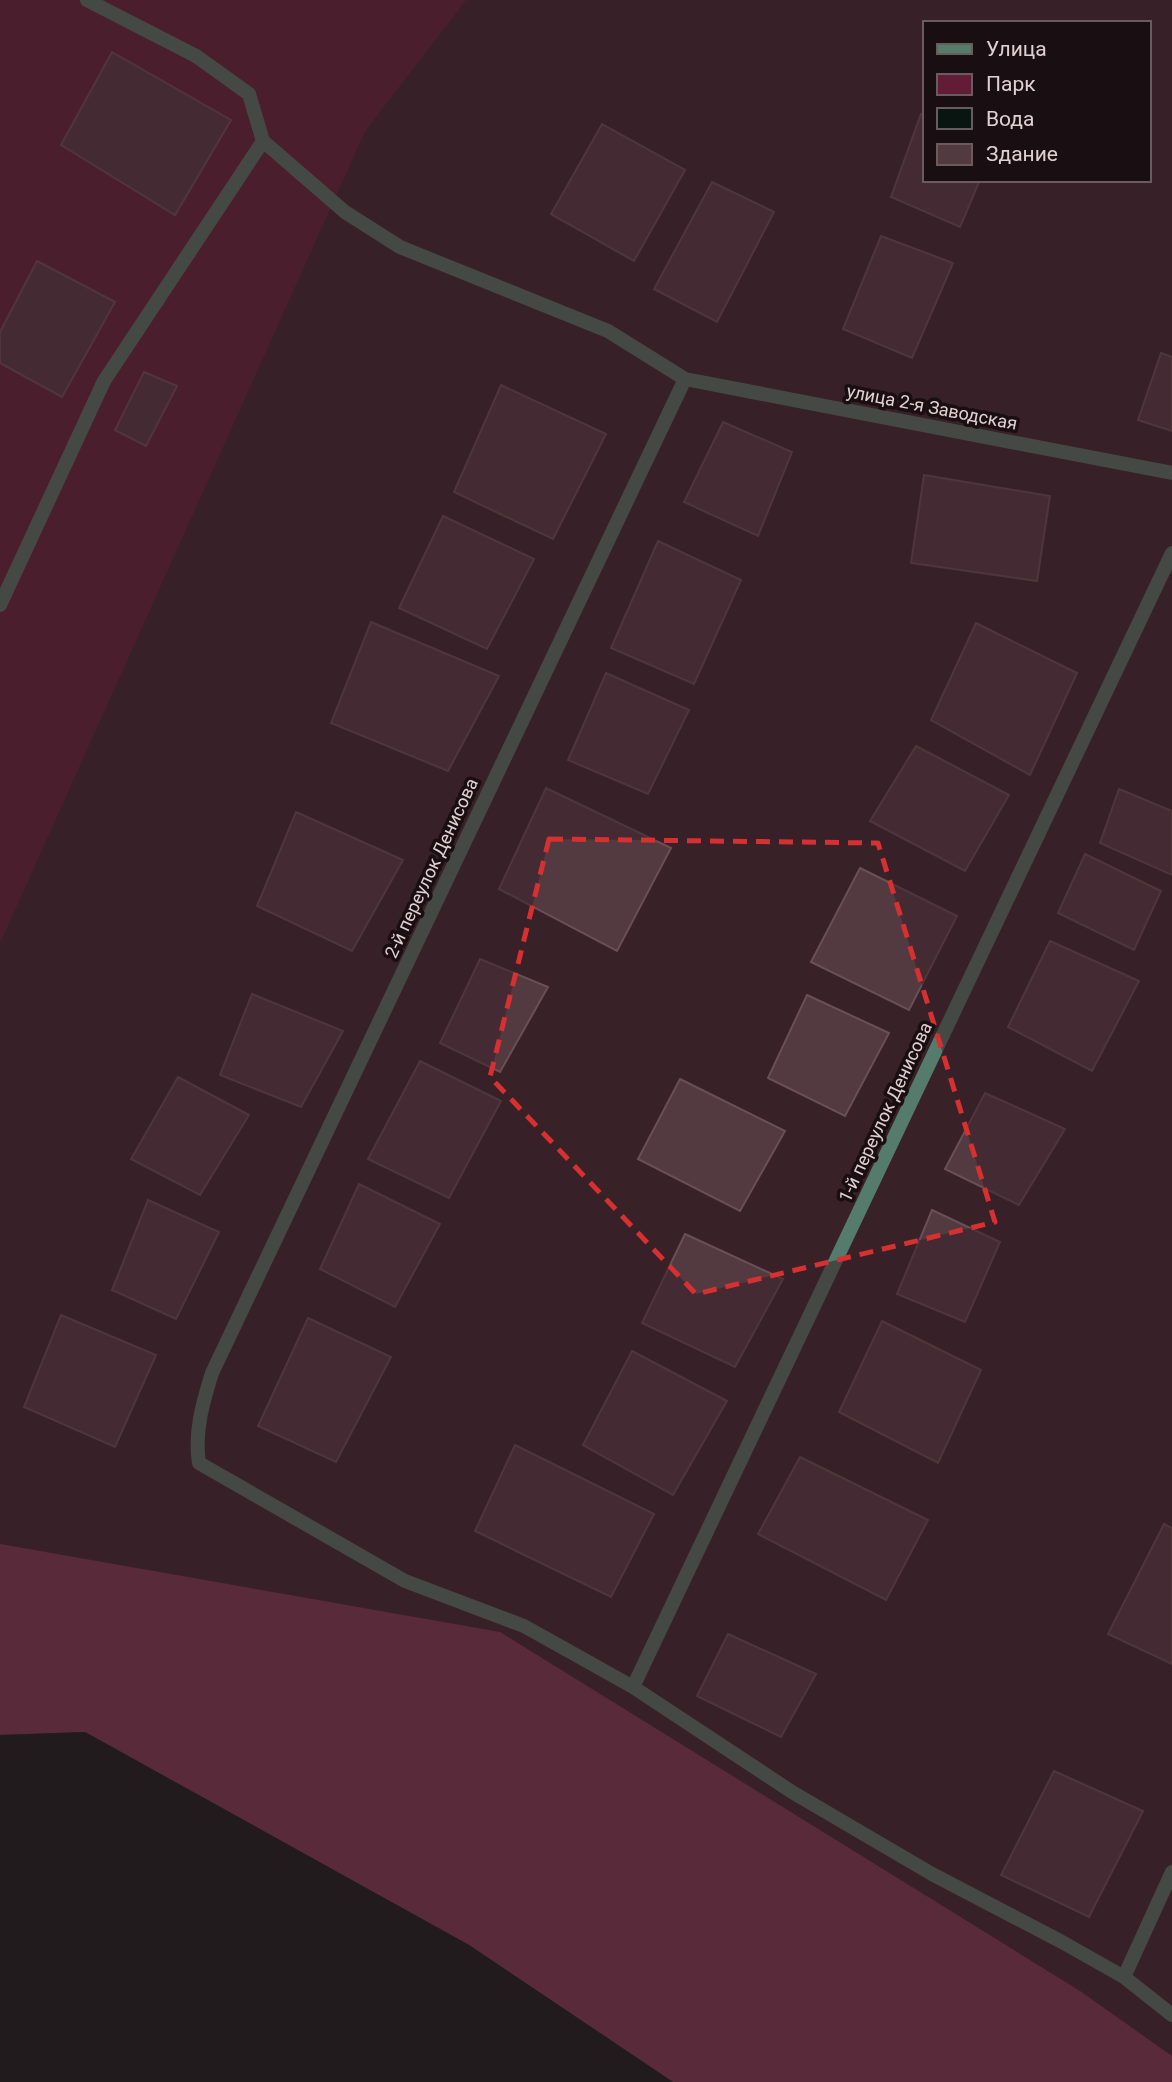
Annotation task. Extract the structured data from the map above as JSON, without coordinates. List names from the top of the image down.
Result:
{
  "streets": {
    "street": ["улица 2-я Заводская", "2-й переулок Денисова", "1-й переулок Денисова"]
  },
  "crossings": [
    ["улица 2-я Заводская", "2-й переулок Денисова"],
    ["2-й переулок Денисова", "1-й переулок Денисова"]
  ],
  "legend": [
    "Улица",
    "Парк",
    "Вода",
    "Здание"
  ]
}
